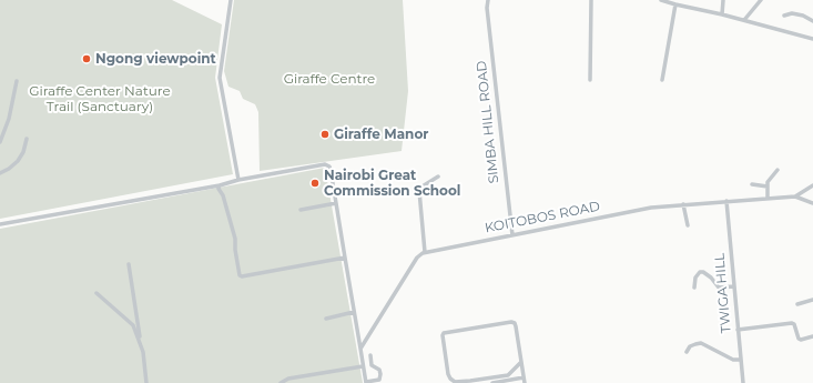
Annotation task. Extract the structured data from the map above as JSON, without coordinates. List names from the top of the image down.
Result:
{
  "streets": {
    "street": ["SIMBA HILL ROAD", "KOITOBOS ROAD", "TWIGA HILL"]
  },
  "crossings": [
    ["SIMBA HILL ROAD", "KOITOBOS ROAD"],
    ["KOITOBOS ROAD", "TWIGA HILL"]
  ],
  "parks": ["Giraffe Centre", "Giraffe Center Nature Trail (Sanctuary)"],
  "places": ["Ngong viewpoint", "Giraffe Manor", "Nairobi Great Commission School"]
}
